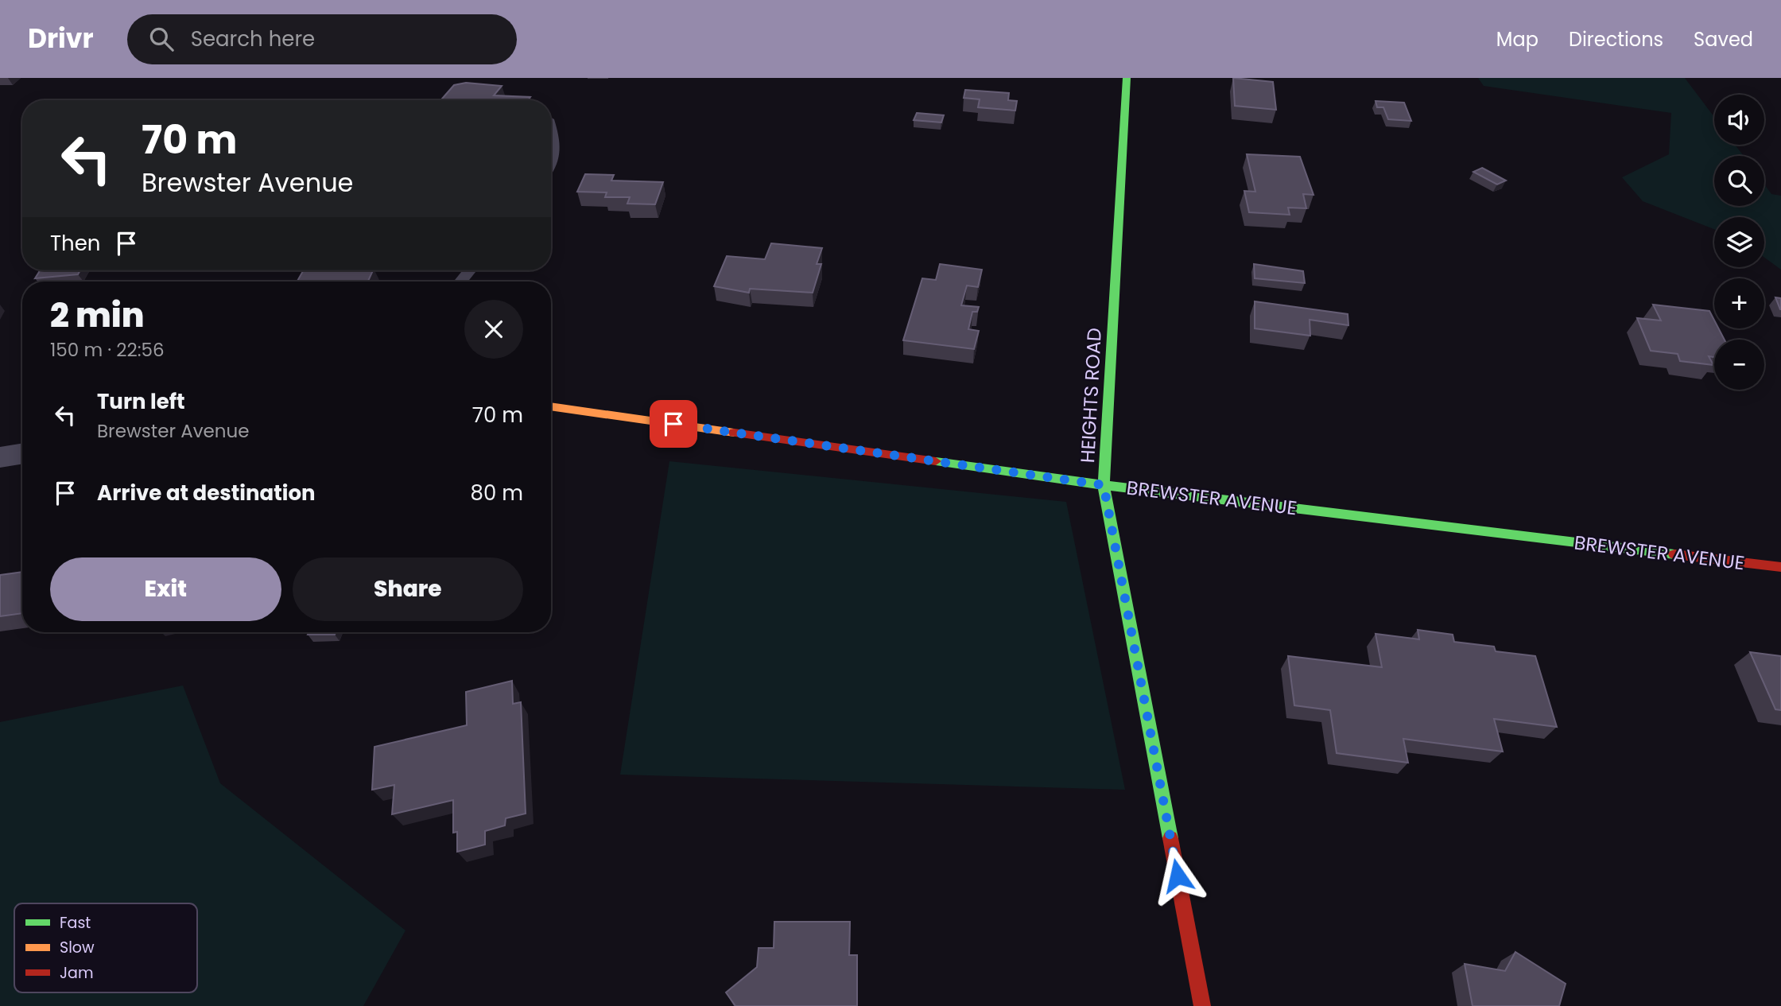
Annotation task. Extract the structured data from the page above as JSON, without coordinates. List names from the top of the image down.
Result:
{
  "streets": {
    "street": ["HEIGHTS ROAD", "BREWSTER AVENUE"]
  },
  "crossings": [
    ["HEIGHTS ROAD", "BREWSTER AVENUE"]
  ],
  "legend": ["Fast", "Slow", "Jam"],
  "page": {
    "header": "Drivr",
    "search": "Search here",
    "nav": ["Map", "Directions", "Saved"],
    "map_buttons": ["+", "−"],
    "turn": ["70 m", "Brewster Avenue"],
    "then": "Then",
    "heading": ["2 min", "150 m · 22:56"],
    "list": [
      {
        "name": "Turn left",
        "note": "Brewster Avenue",
        "value": "70 m"
      },
      {
        "name": "Arrive at destination",
        "value": "80 m"
      }
    ],
    "buttons": ["Exit", "Share"]
  }
}
